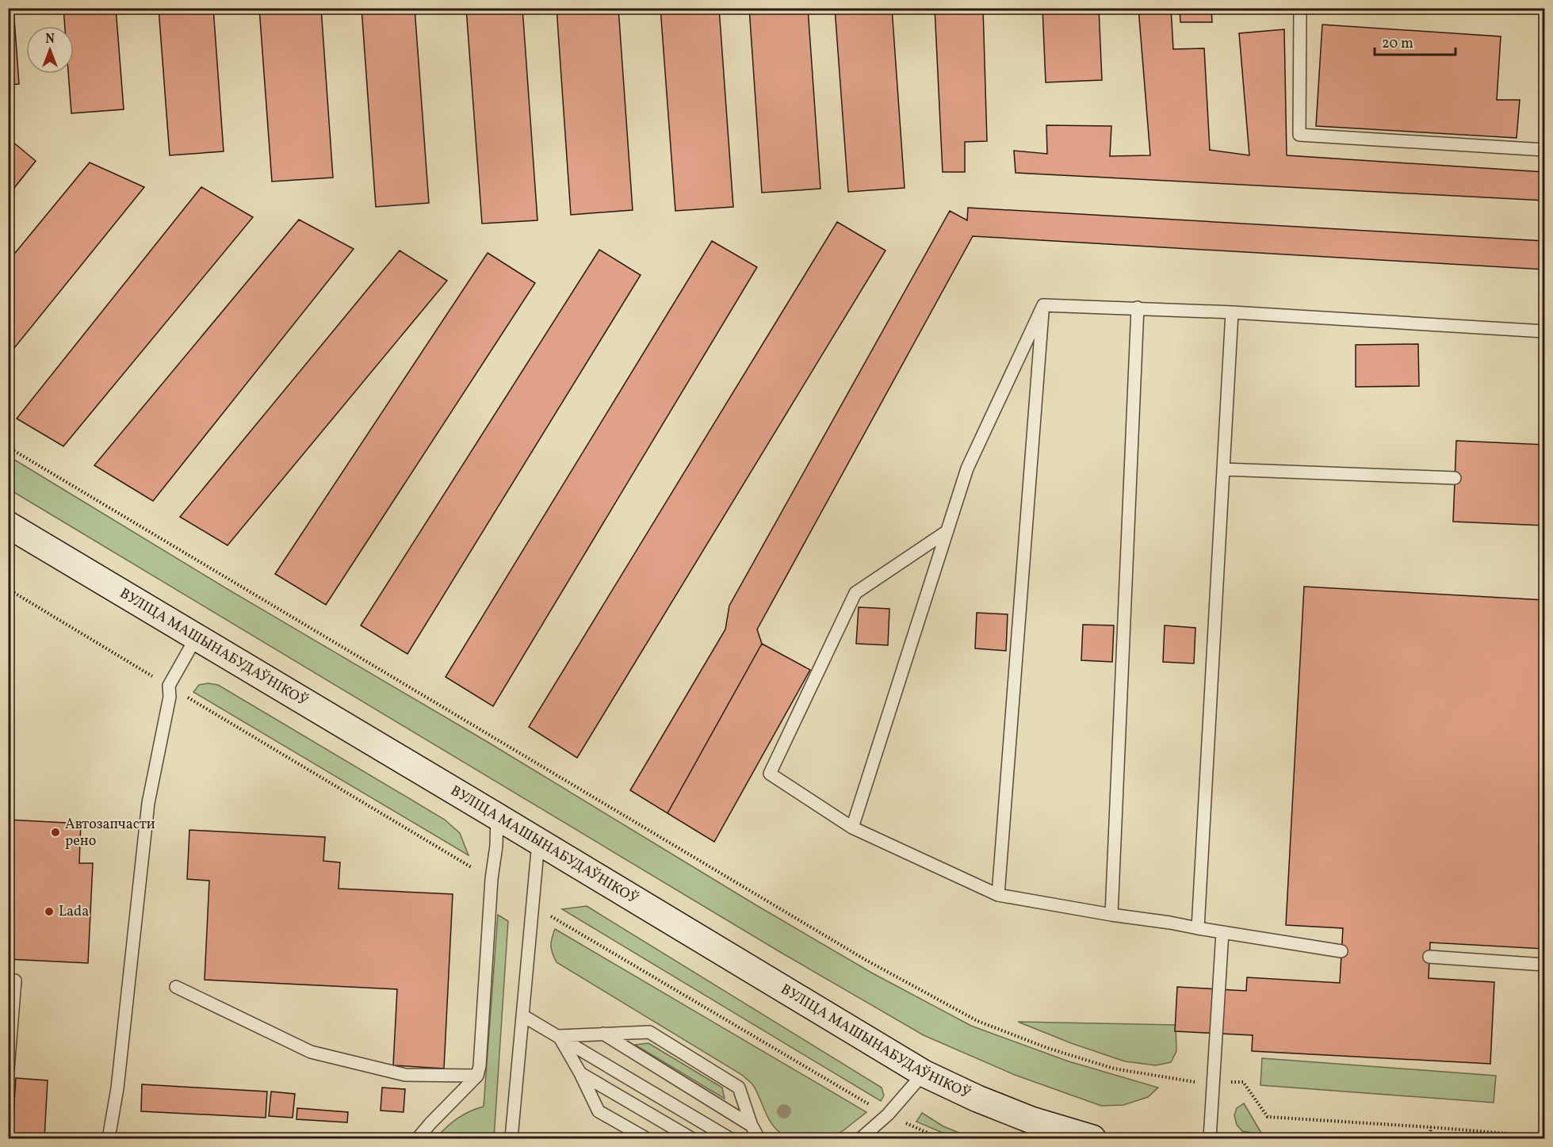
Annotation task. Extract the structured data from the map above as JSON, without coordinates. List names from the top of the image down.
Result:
{
  "streets": {
    "main road": ["ВУЛІЦА МАШЫНАБУДАЎНІКОЎ"]
  },
  "places": ["Автозапчасти рено", "Lada"],
  "scale_bar": "20 m",
  "north": "top"
}
